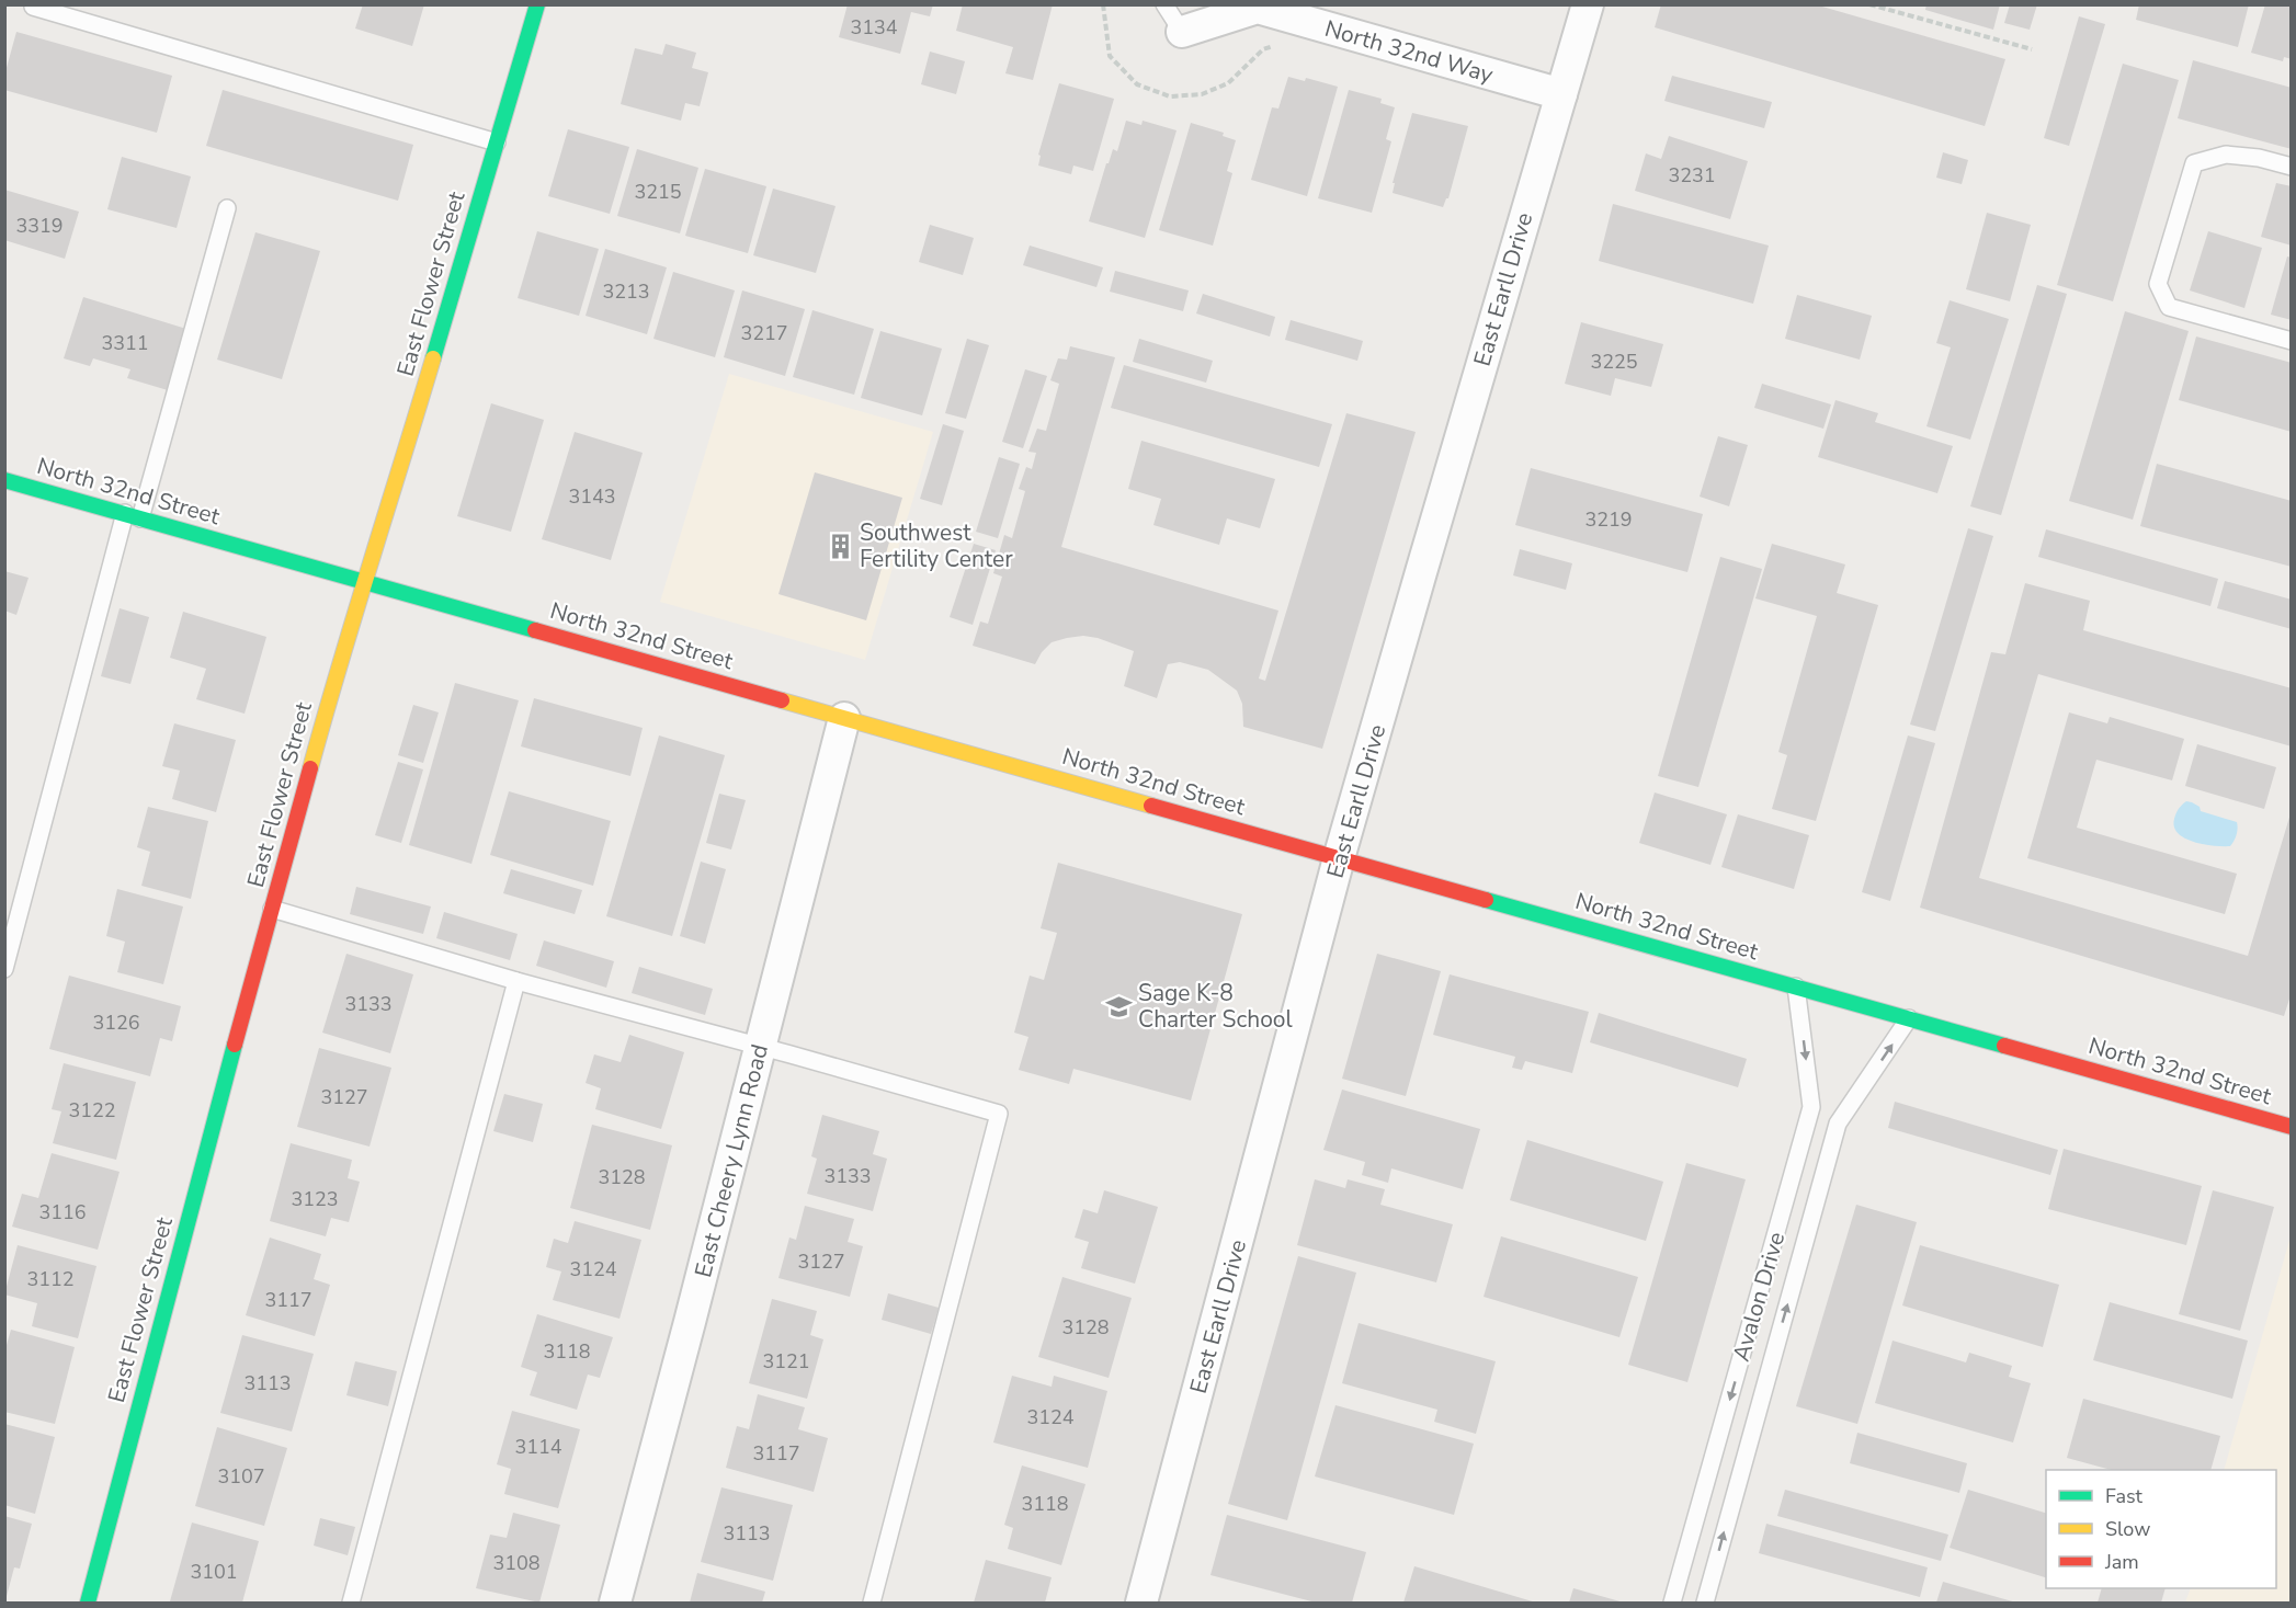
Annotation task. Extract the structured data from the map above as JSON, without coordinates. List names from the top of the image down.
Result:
{
  "streets": {
    "main road": ["East Flower Street", "North 32nd Street"],
    "street": ["North 32nd Way", "East Earll Drive", "East Cheery Lynn Road"],
    "lane": ["Avalon Drive"]
  },
  "crossings": [
    ["North 32nd Way", "East Earll Drive"],
    ["East Flower Street", "North 32nd Street"],
    ["East Earll Drive", "North 32nd Street"],
    ["North 32nd Street", "East Cheery Lynn Road"],
    ["North 32nd Street", "Avalon Drive"]
  ],
  "places": {
    "building": ["Southwest Fertility Center"],
    "school or university": ["Sage K-8 Charter School"]
  },
  "house_numbers": [
    "3134",
    "3231",
    "3215",
    "3319",
    "3213",
    "3217",
    "3311",
    "3225",
    "3143",
    "3219",
    "3133",
    "3126",
    "3127",
    "3122",
    "3133",
    "3128",
    "3123",
    "3116",
    "3127",
    "3124",
    "3112",
    "3117",
    "3128",
    "3118",
    "3121",
    "3113",
    "3124",
    "3114",
    "3117",
    "3107",
    "3118",
    "3113",
    "3108",
    "3101"
  ],
  "legend": ["Fast", "Slow", "Jam"]
}
